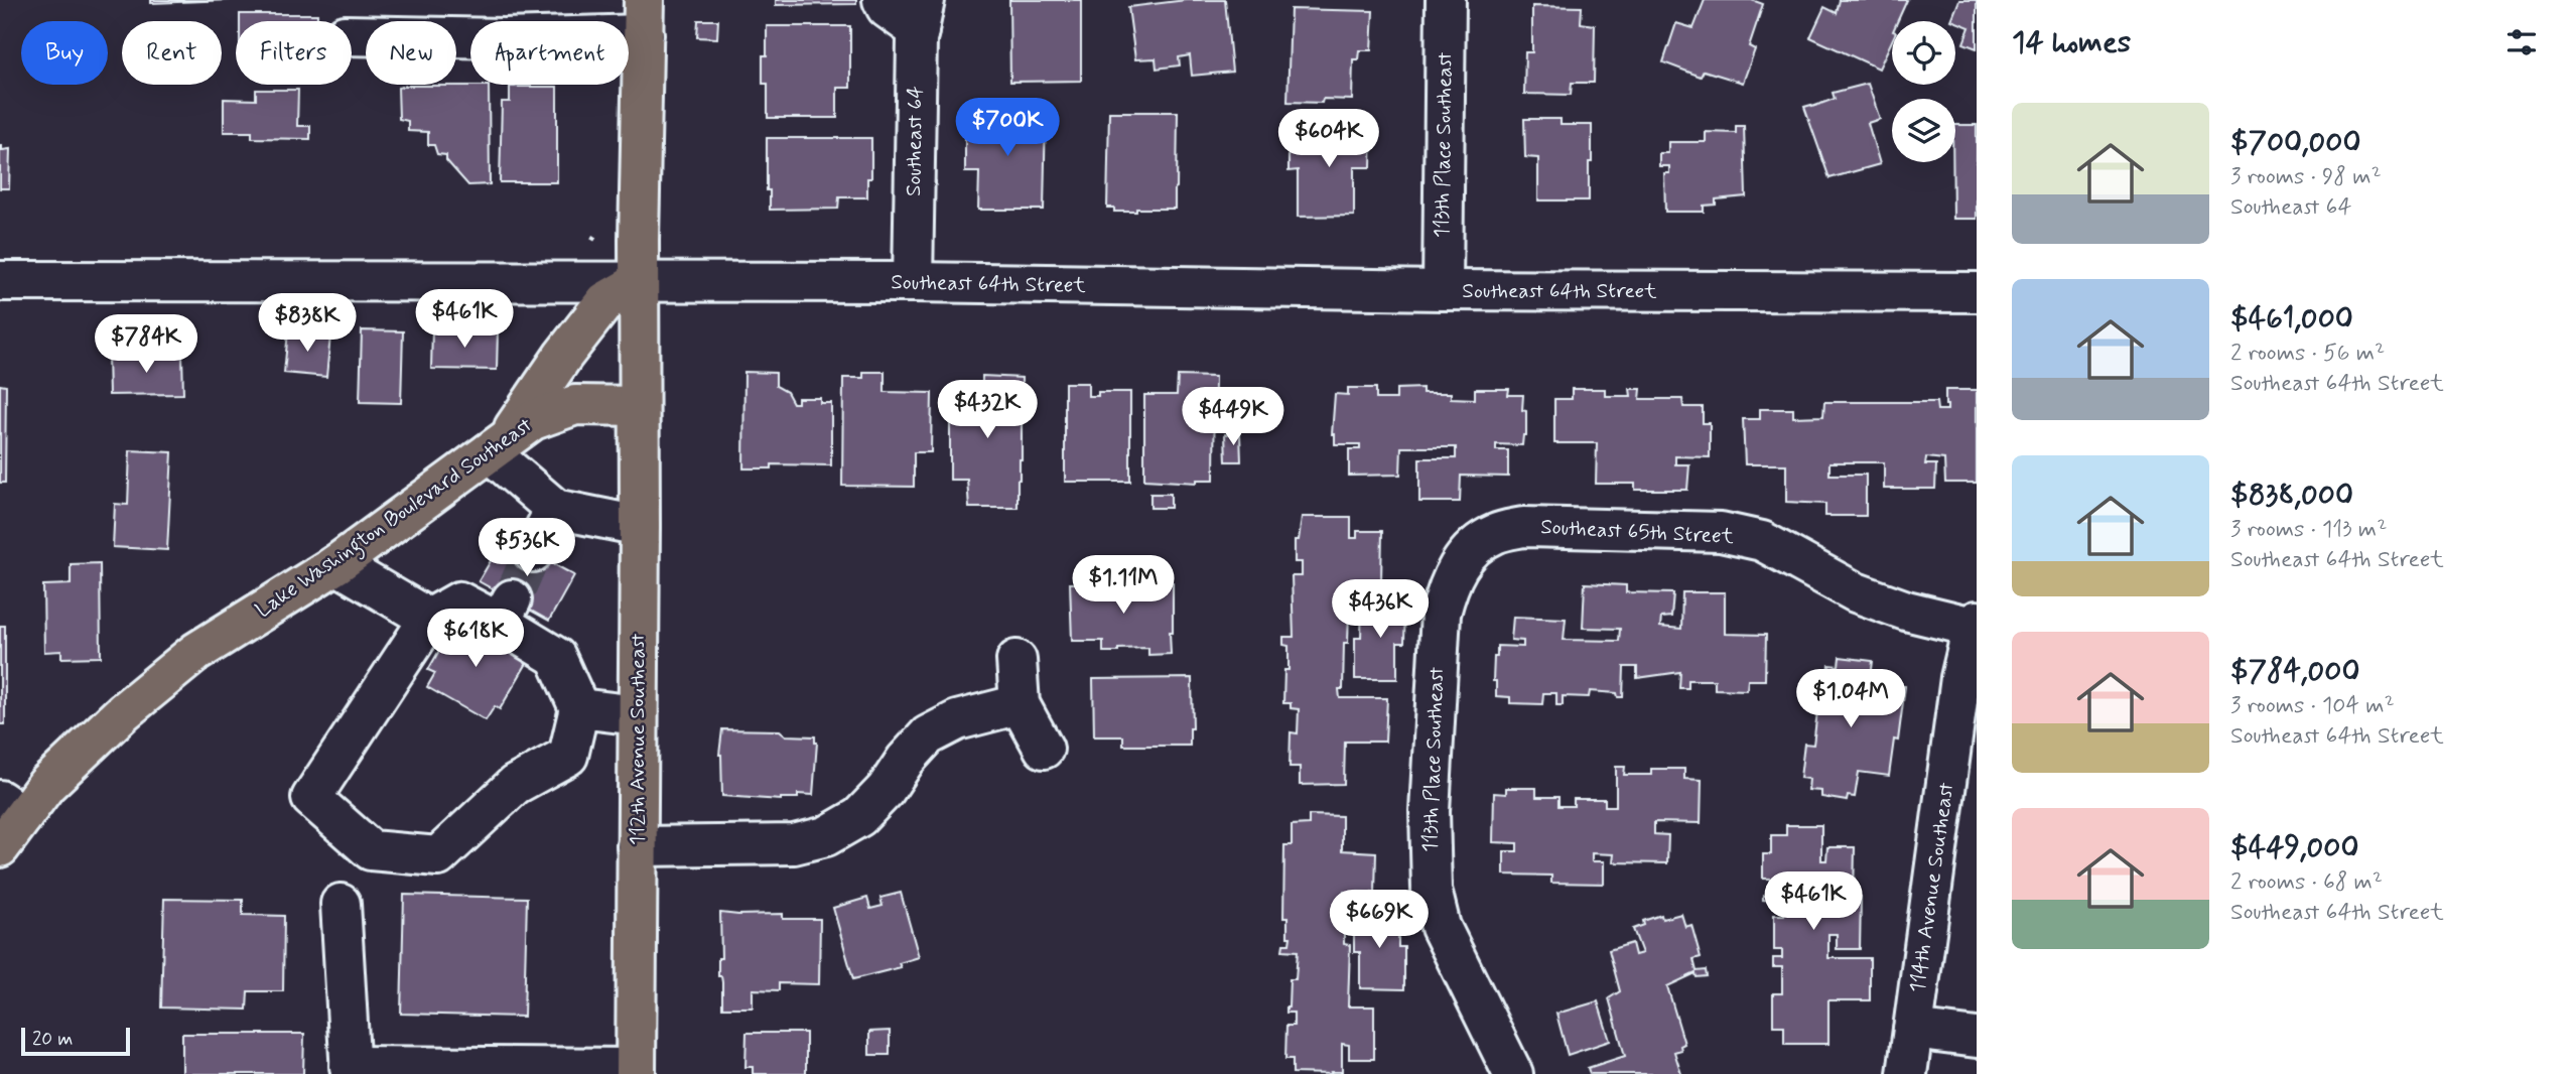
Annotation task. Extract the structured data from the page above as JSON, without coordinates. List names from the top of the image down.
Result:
{
  "streets": {
    "main road": ["Lake Washington Boulevard Southeast", "112th Avenue Southeast"],
    "street": [
      "Southeast 64",
      "113th Place Southeast",
      "Southeast 64th Street",
      "Southeast 65th Street",
      "114th Avenue Southeast"
    ]
  },
  "crossings": [
    ["Southeast 64", "Southeast 64th Street"],
    ["113th Place Southeast", "Southeast 64th Street"],
    ["113th Place Southeast", "Southeast 65th Street"],
    ["Lake Washington Boulevard Southeast", "112th Avenue Southeast"],
    ["Southeast 65th Street", "114th Avenue Southeast"]
  ],
  "scale_bar": "20 m",
  "page": {
    "heading": "14 homes",
    "chip": [
      "Buy",
      "Rent",
      "Filters",
      "New",
      "Apartment"
    ],
    "list": [
      {
        "name": "$700,000",
        "note": "3 rooms · 98 m² · Southeast 64"
      },
      {
        "name": "$461,000",
        "note": "2 rooms · 56 m² · Southeast 64th Street"
      },
      {
        "name": "$838,000",
        "note": "3 rooms · 113 m² · Southeast 64th Street"
      },
      {
        "name": "$784,000",
        "note": "3 rooms · 104 m² · Southeast 64th Street"
      },
      {
        "name": "$449,000",
        "note": "2 rooms · 68 m² · Southeast 64th Street"
      }
    ],
    "price": [
      "$700K",
      "$604K",
      "$461K",
      "$838K",
      "$784K",
      "$432K",
      "$449K",
      "$536K",
      "$1.11M",
      "$436K",
      "$618K",
      "$1.04M",
      "$461K",
      "$669K"
    ],
    "scale": "20 m"
  }
}
